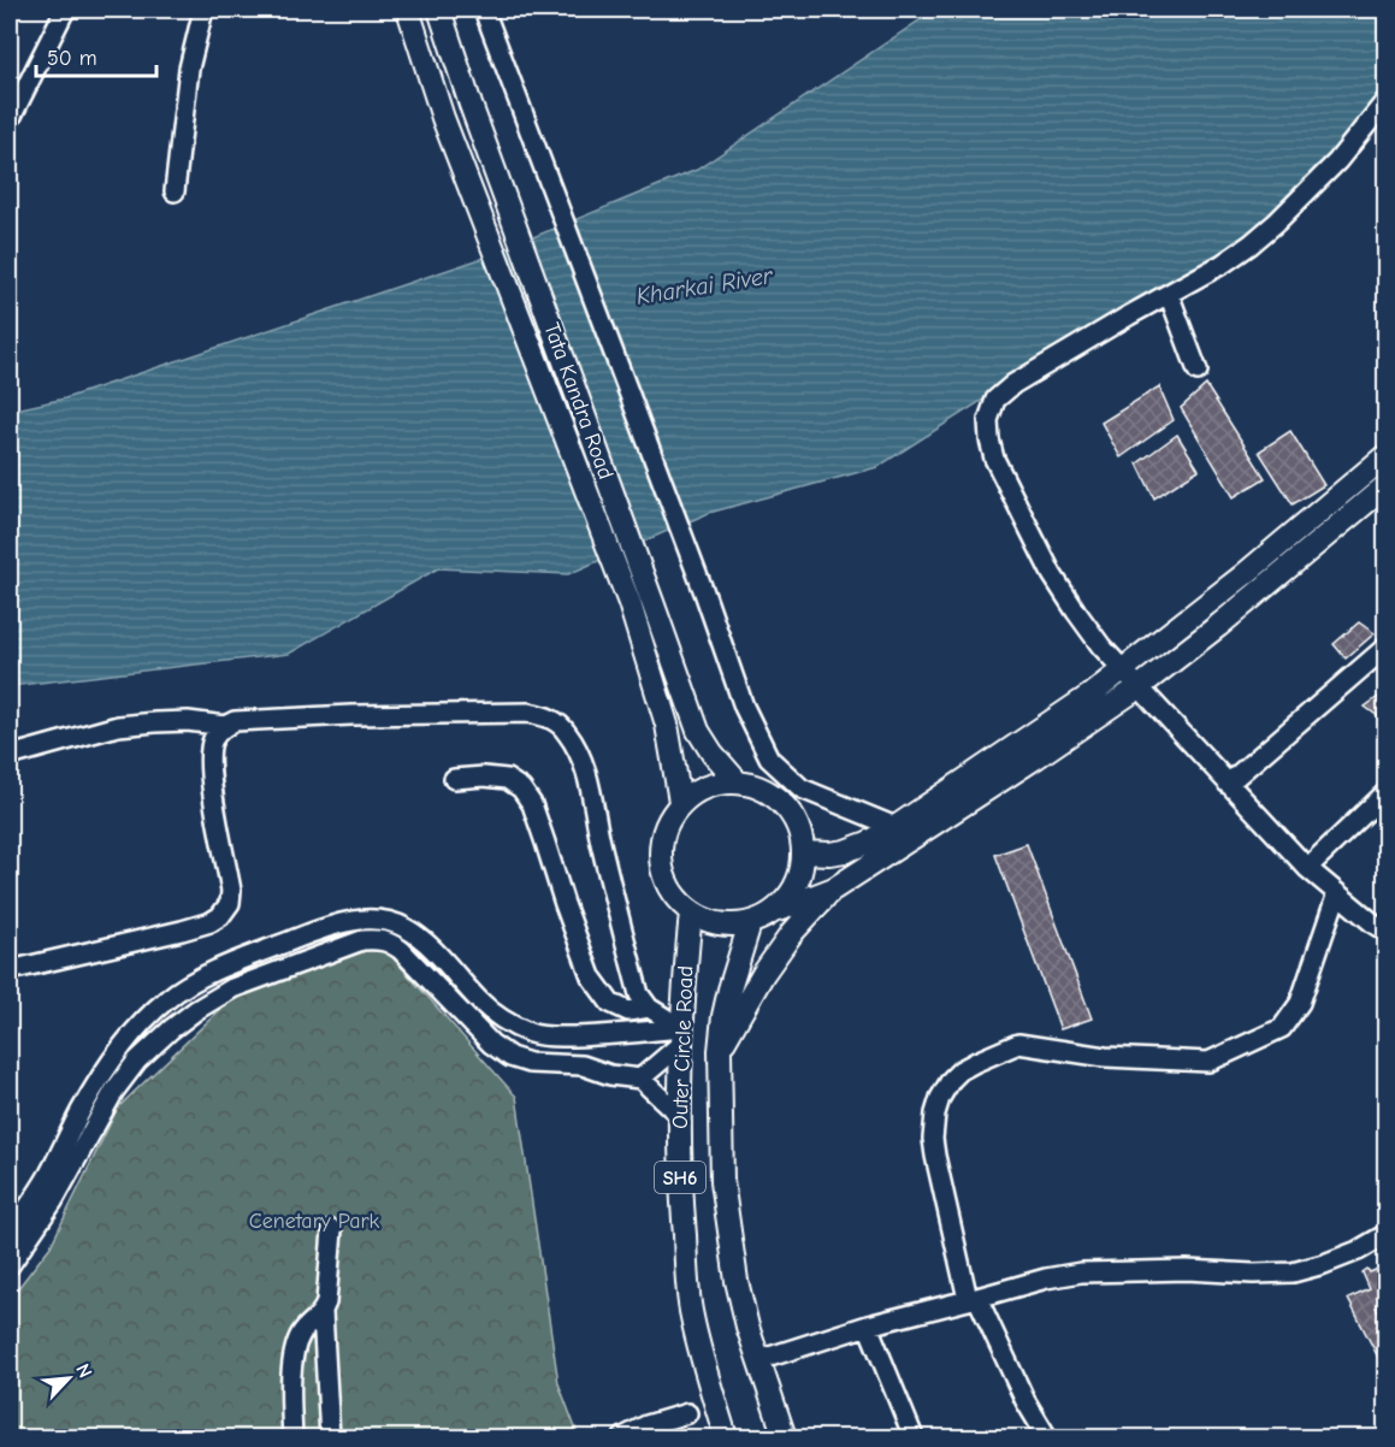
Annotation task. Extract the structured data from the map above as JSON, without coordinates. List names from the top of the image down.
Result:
{
  "streets": {
    "main road": ["Tata Kandra Road", "Outer Circle Road", "SH6"]
  },
  "crossings": [
    ["Tata Kandra Road", "Outer Circle Road"],
    ["Tata Kandra Road", "SH6"],
    ["Outer Circle Road", "SH6"]
  ],
  "water": ["Kharkai River"],
  "parks": ["Cenetary Park"],
  "scale_bar": "50 m",
  "north": "top right"
}
